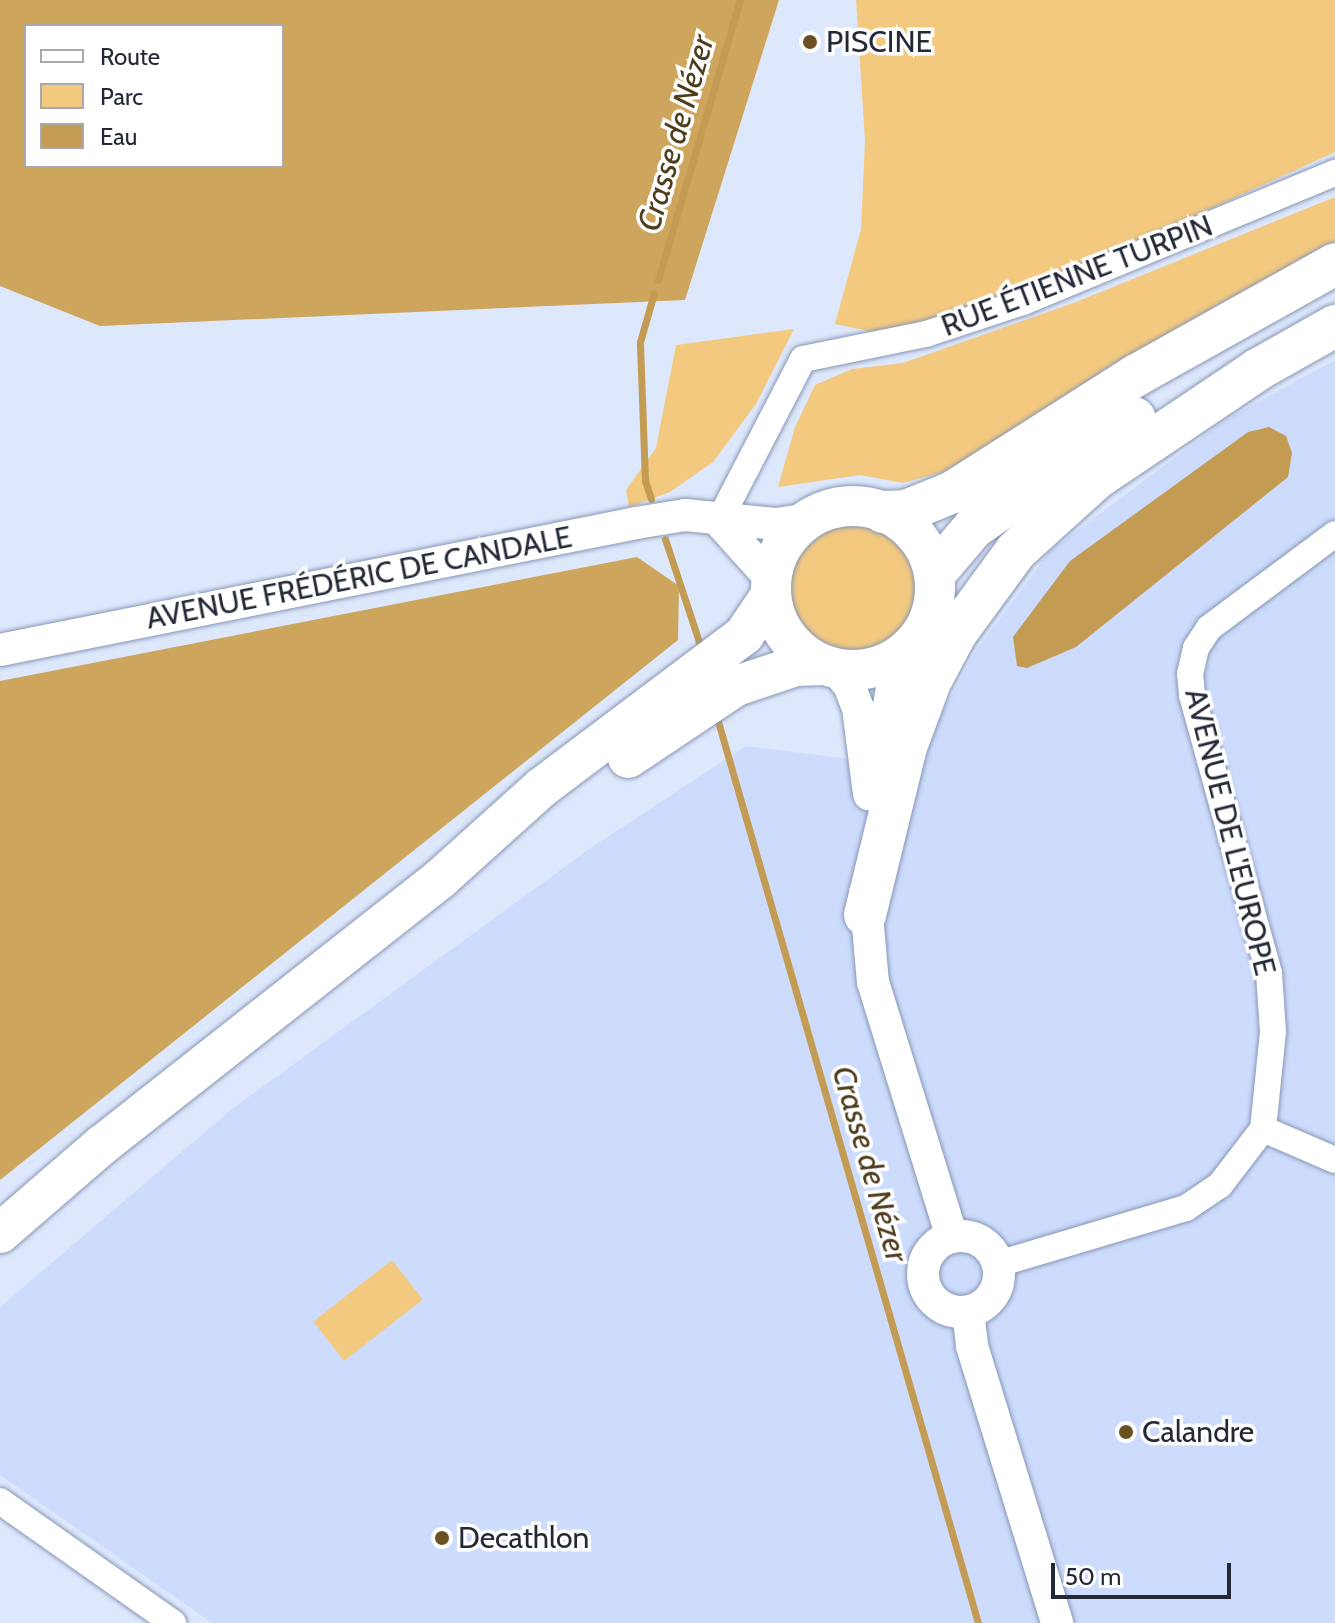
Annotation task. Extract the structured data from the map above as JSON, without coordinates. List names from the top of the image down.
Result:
{
  "streets": {
    "street": ["RUE ÉTIENNE TURPIN", "AVENUE FRÉDÉRIC DE CANDALE", "AVENUE DE L'EUROPE"]
  },
  "crossings": [
    ["RUE ÉTIENNE TURPIN", "AVENUE FRÉDÉRIC DE CANDALE"]
  ],
  "water": ["Crasse de Nézer"],
  "places": ["PISCINE", "Calandre", "Decathlon"],
  "legend": ["Route", "Parc", "Eau"],
  "scale_bar": "50 m"
}
